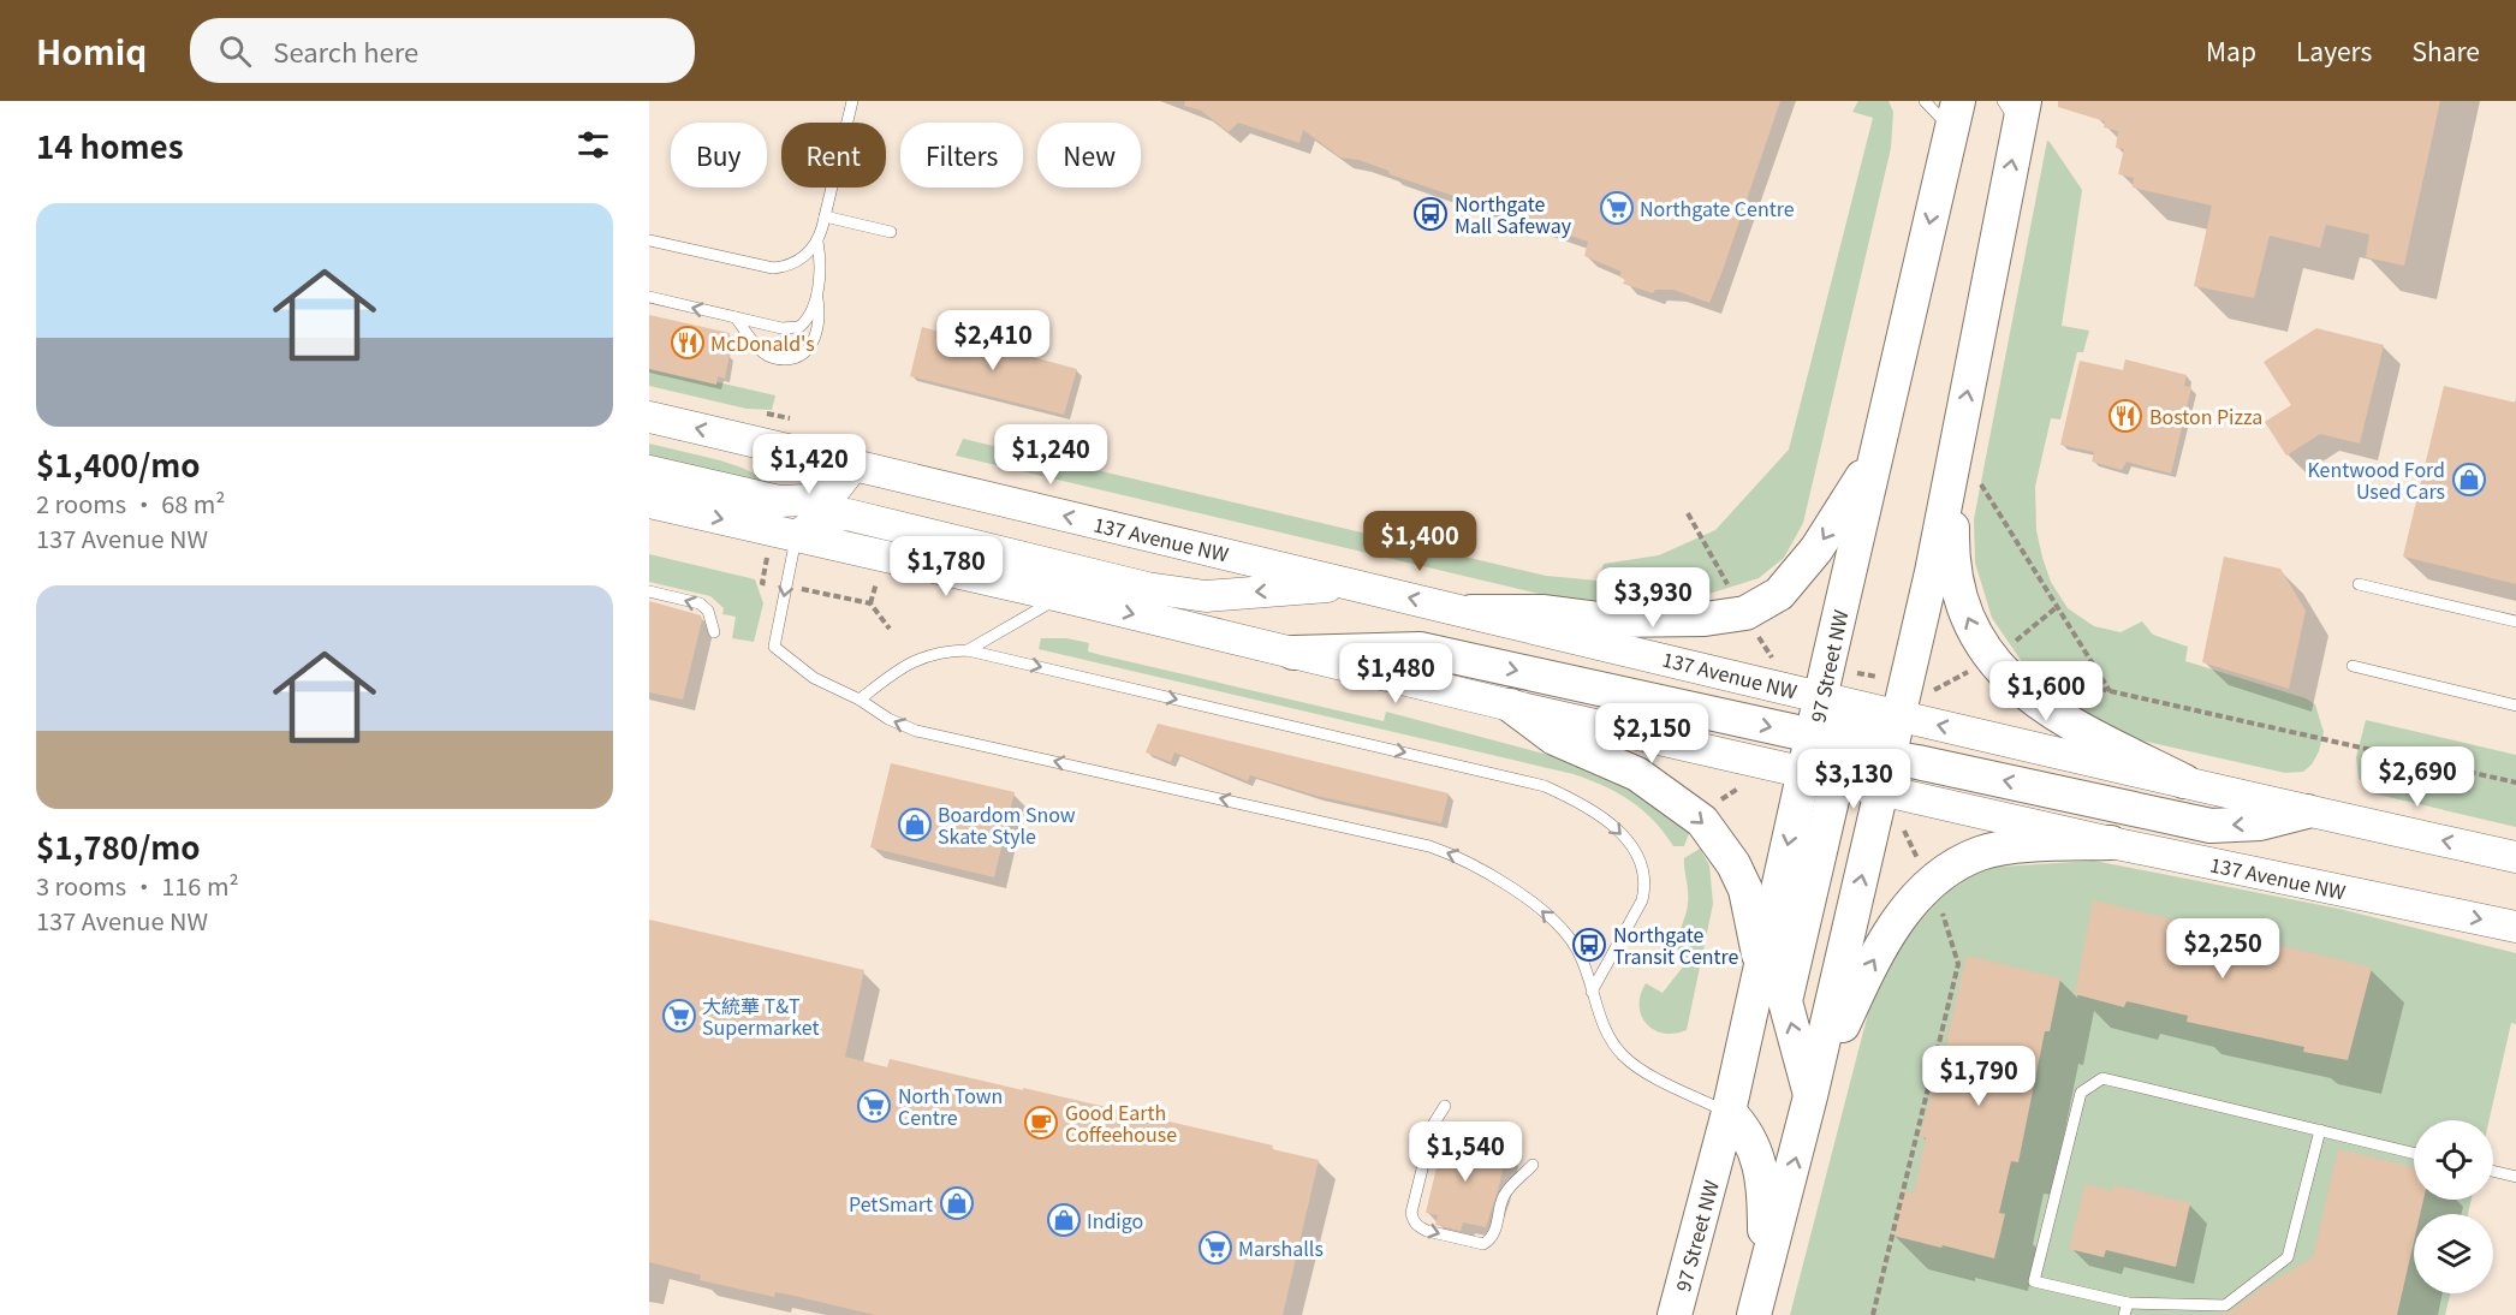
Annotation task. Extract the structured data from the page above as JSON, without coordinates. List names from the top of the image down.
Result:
{
  "streets": {
    "main road": ["137 Avenue NW", "97 Street NW"]
  },
  "crossings": [
    ["137 Avenue NW", "97 Street NW"]
  ],
  "places": {
    "supermarket": [
      "Northgate Centre",
      "大統華 T&T Supermarket",
      "North Town Centre",
      "Marshalls"
    ],
    "bus stop": ["Northgate Mall Safeway", "Northgate Transit Centre"],
    "restaurant": ["McDonald's", "Boston Pizza"],
    "shop": [
      "Kentwood Ford Used Cars",
      "Boardom Snow Skate Style",
      "PetSmart",
      "Indigo"
    ],
    "cafe": ["Good Earth Coffeehouse"]
  },
  "page": {
    "header": "Homiq",
    "search": "Search here",
    "nav": ["Map", "Layers", "Share"],
    "heading": "14 homes",
    "chip": [
      "Buy",
      "Rent",
      "Filters",
      "New"
    ],
    "list": [
      {
        "name": "$1,400/mo",
        "note": "2 rooms · 68 m² · 137 Avenue NW"
      },
      {
        "name": "$1,780/mo",
        "note": "3 rooms · 116 m² · 137 Avenue NW"
      }
    ],
    "price": [
      "$2,410",
      "$1,240",
      "$1,420",
      "$1,400",
      "$1,780",
      "$3,930",
      "$1,480",
      "$1,600",
      "$2,150",
      "$2,690",
      "$3,130",
      "$2,250",
      "$1,790",
      "$1,540"
    ]
  }
}
